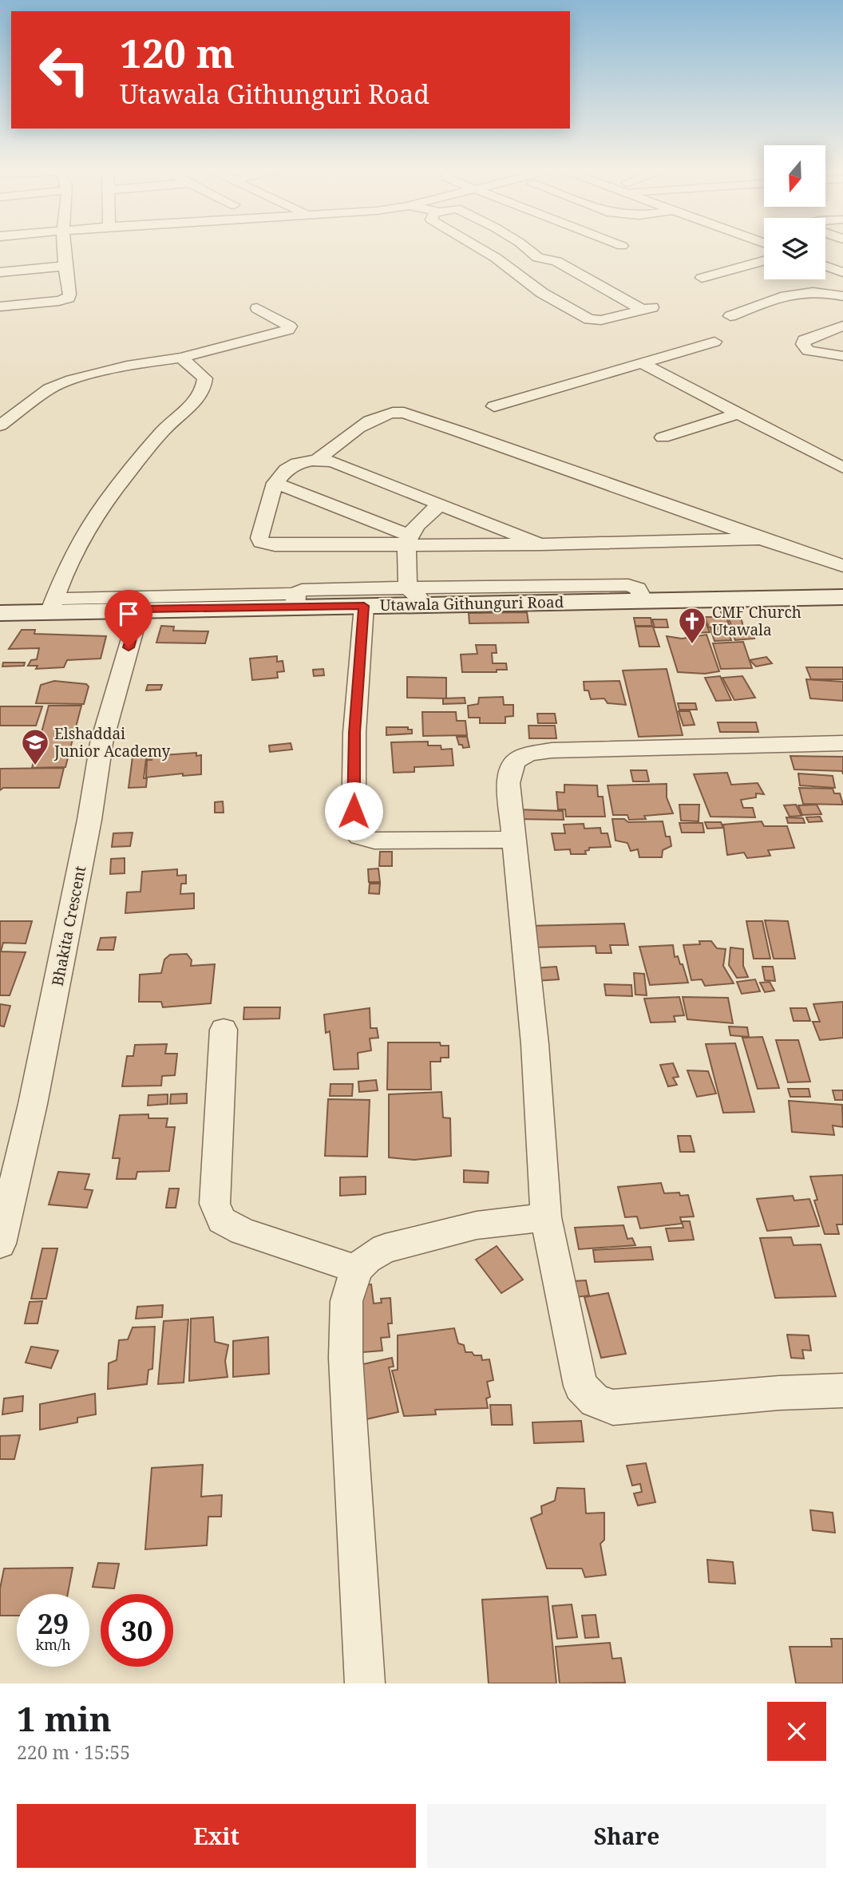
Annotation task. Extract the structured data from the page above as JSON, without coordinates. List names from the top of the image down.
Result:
{
  "streets": {
    "street": ["Utawala Githunguri Road", "Bhakita Crescent"]
  },
  "crossings": [
    ["Utawala Githunguri Road", "Bhakita Crescent"]
  ],
  "places": {
    "church": ["CMF Church Utawala"],
    "school or university": ["Elshaddai Junior Academy"]
  },
  "north": "bottom",
  "page": {
    "turn": ["120 m", "Utawala Githunguri Road"],
    "speed": "29 km/h",
    "limit": "30",
    "heading": ["1 min", "220 m · 15:55"],
    "buttons": ["Exit", "Share"]
  }
}
